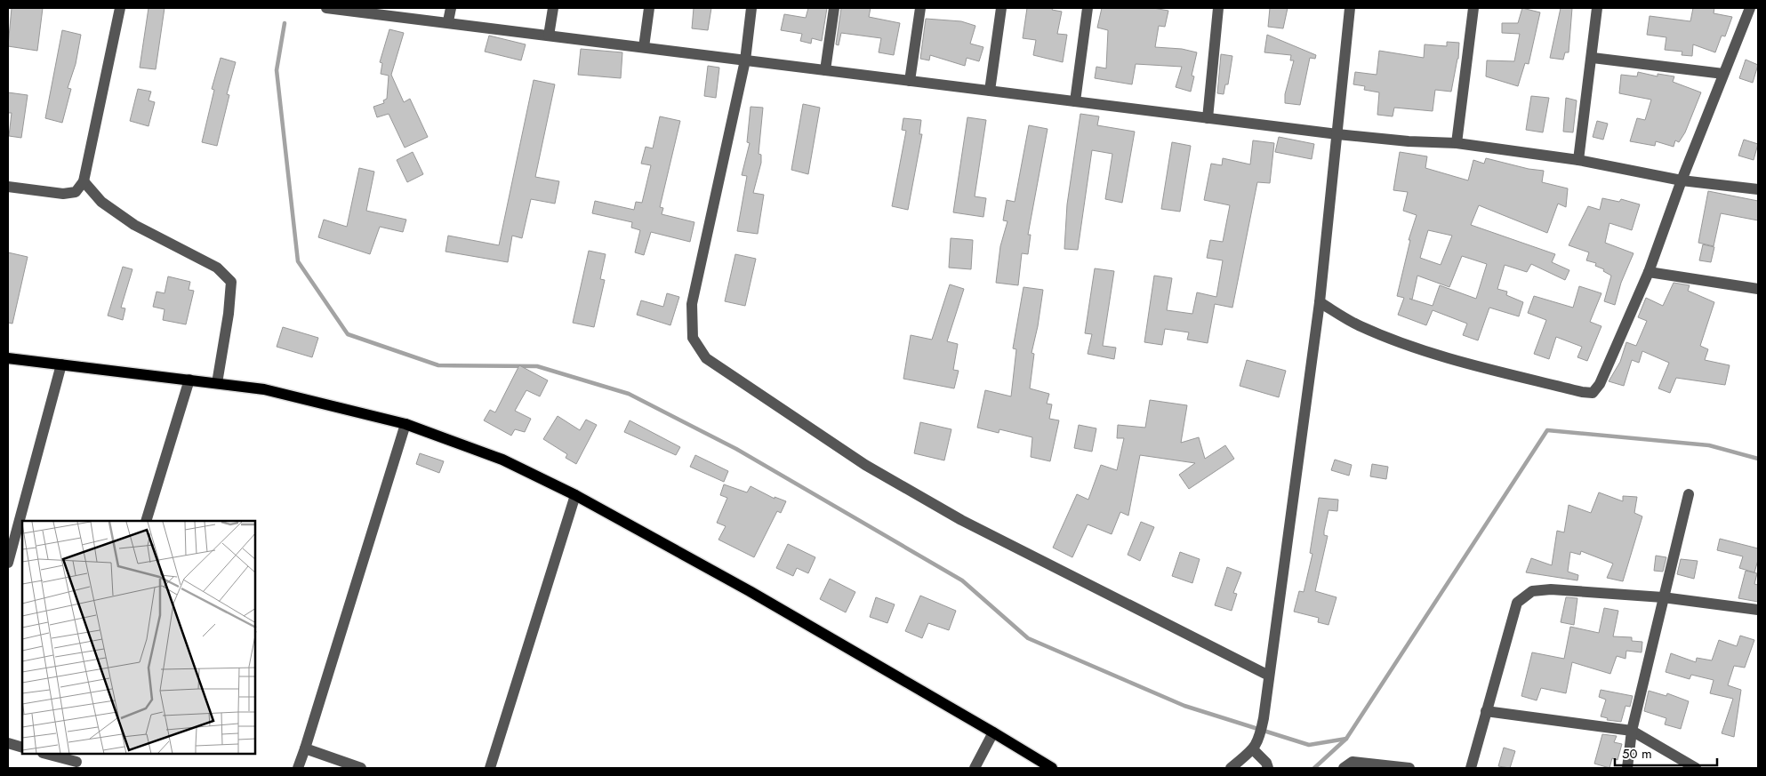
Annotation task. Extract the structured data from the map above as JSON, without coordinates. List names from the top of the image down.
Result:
{
  "scale_bar": "50 m"
}
